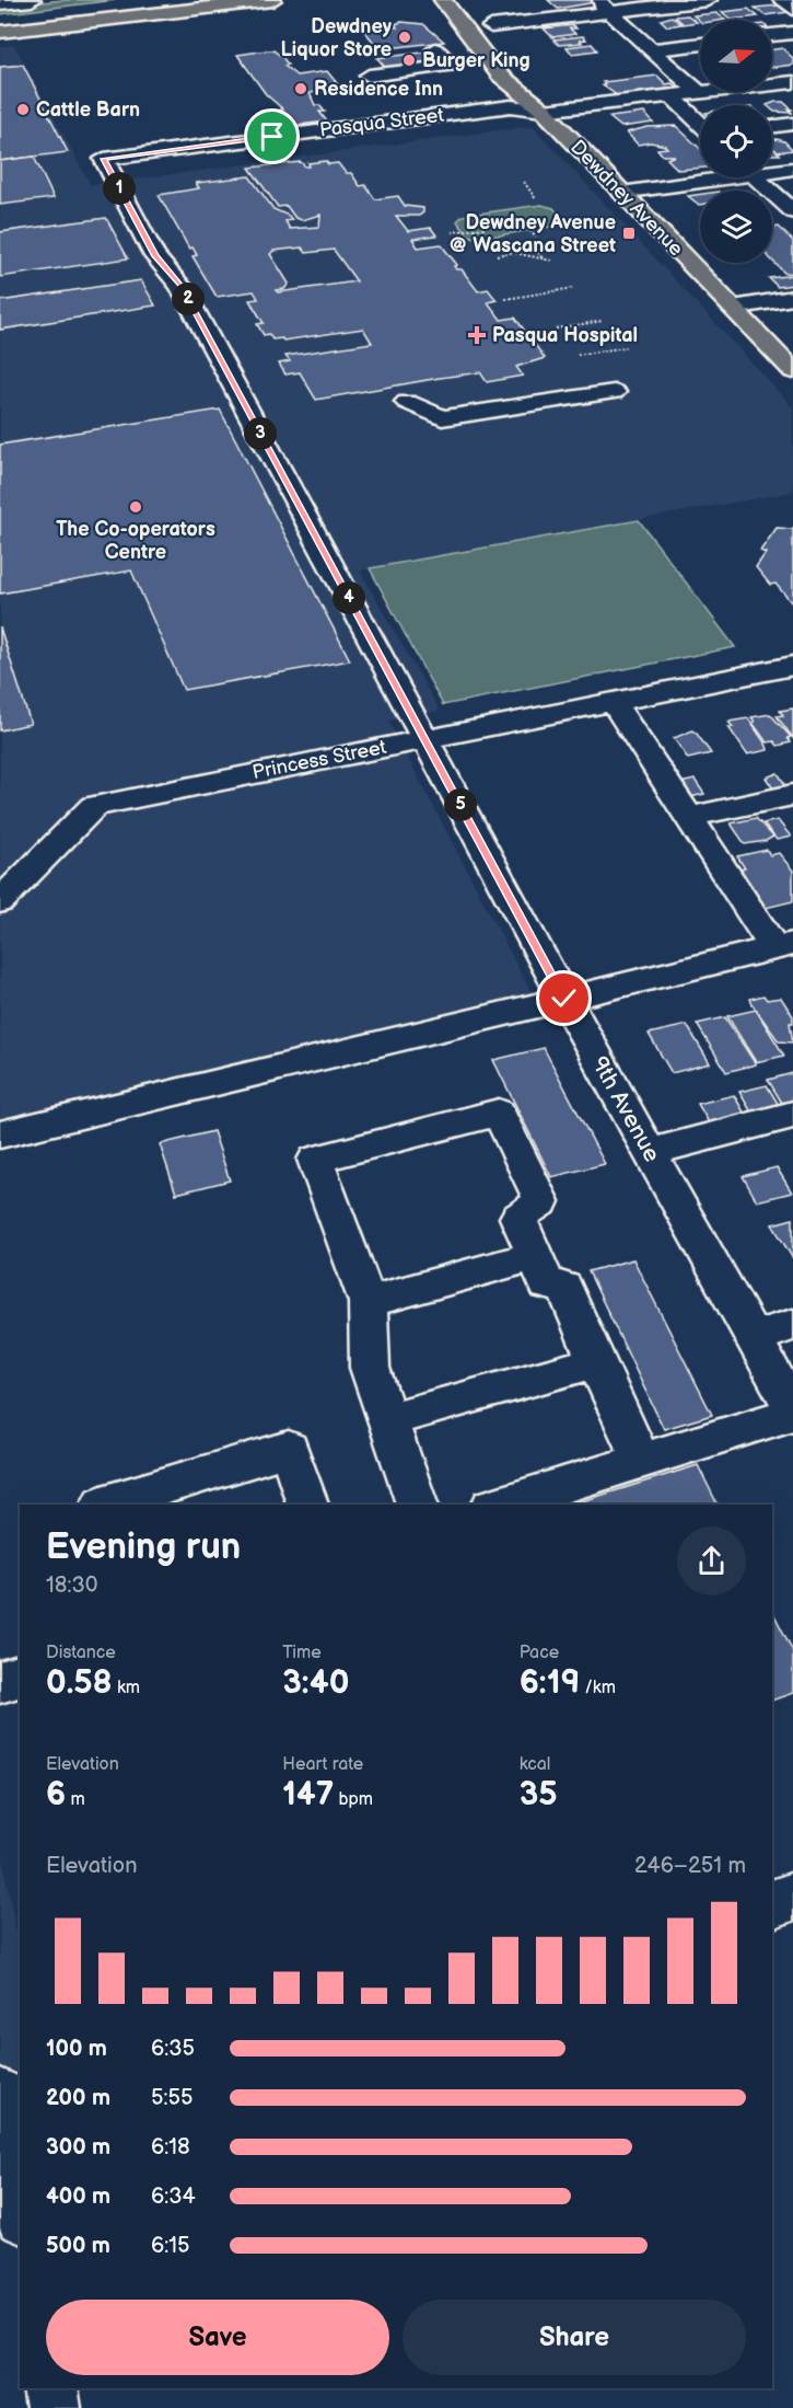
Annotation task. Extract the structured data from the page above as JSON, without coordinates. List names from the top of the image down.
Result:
{
  "streets": {
    "main road": ["Dewdney Avenue"],
    "street": ["Pasqua Street", "Princess Street", "9th Avenue"]
  },
  "crossings": [
    ["Pasqua Street", "Dewdney Avenue"],
    ["Pasqua Street", "9th Avenue"],
    ["Princess Street", "9th Avenue"]
  ],
  "places": {
    "other": [
      "Dewdney Liquor Store",
      "Burger King",
      "Residence Inn",
      "Cattle Barn",
      "The Co-operators Centre"
    ],
    "transit": ["Dewdney Avenue @ Wascana Street"],
    "health": ["Pasqua Hospital"]
  },
  "north": "right",
  "page": {
    "pins": [
      "1",
      "2",
      "3",
      "4",
      "5"
    ],
    "heading": ["Evening run", "18:30"],
    "stats": [
      ["Distance", "0.58 km"],
      ["Time", "3:40"],
      ["Pace", "6:19 /km"],
      ["Elevation", "6 m"],
      ["Heart rate", "147 bpm"],
      ["kcal", "35"]
    ],
    "chart": ["Elevation", "246–251 m"],
    "list": [
      {
        "name": "100 m",
        "note": "6:35"
      },
      {
        "name": "200 m",
        "note": "5:55"
      },
      {
        "name": "300 m",
        "note": "6:18"
      },
      {
        "name": "400 m",
        "note": "6:34"
      },
      {
        "name": "500 m",
        "note": "6:15"
      }
    ],
    "buttons": ["Save", "Share"]
  }
}
